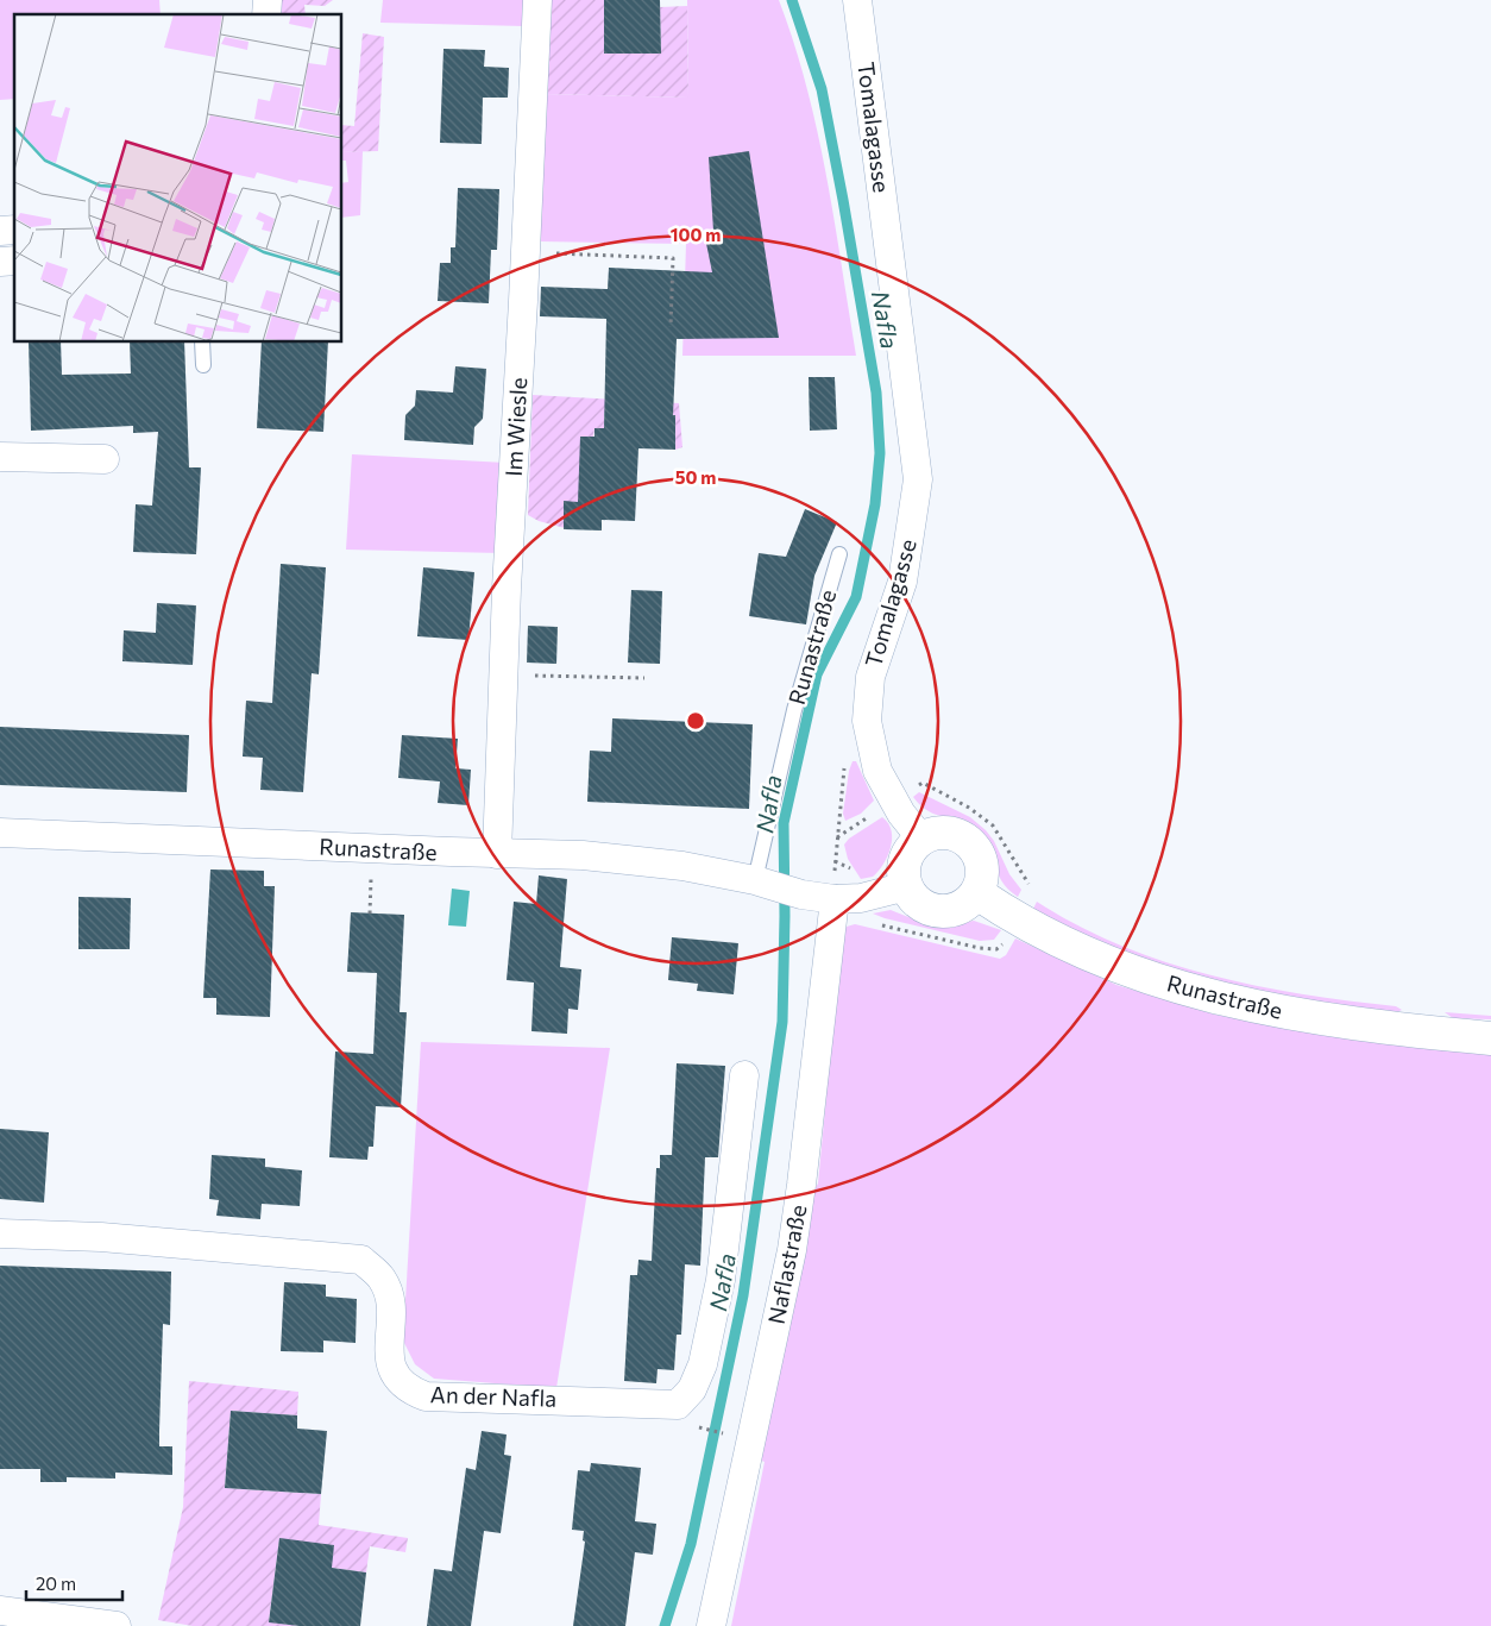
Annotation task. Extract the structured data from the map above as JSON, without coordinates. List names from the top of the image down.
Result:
{
  "streets": {
    "street": [
      "Tomalagasse",
      "Im Wiesle",
      "Runastraße",
      "Naflastraße",
      "An der Nafla"
    ]
  },
  "crossings": [
    ["Tomalagasse", "Runastraße"],
    ["Im Wiesle", "Runastraße"],
    ["Runastraße", "Naflastraße"]
  ],
  "water": ["Nafla"],
  "scale_bar": "20 m",
  "rings": ["100 m", "50 m"]
}
